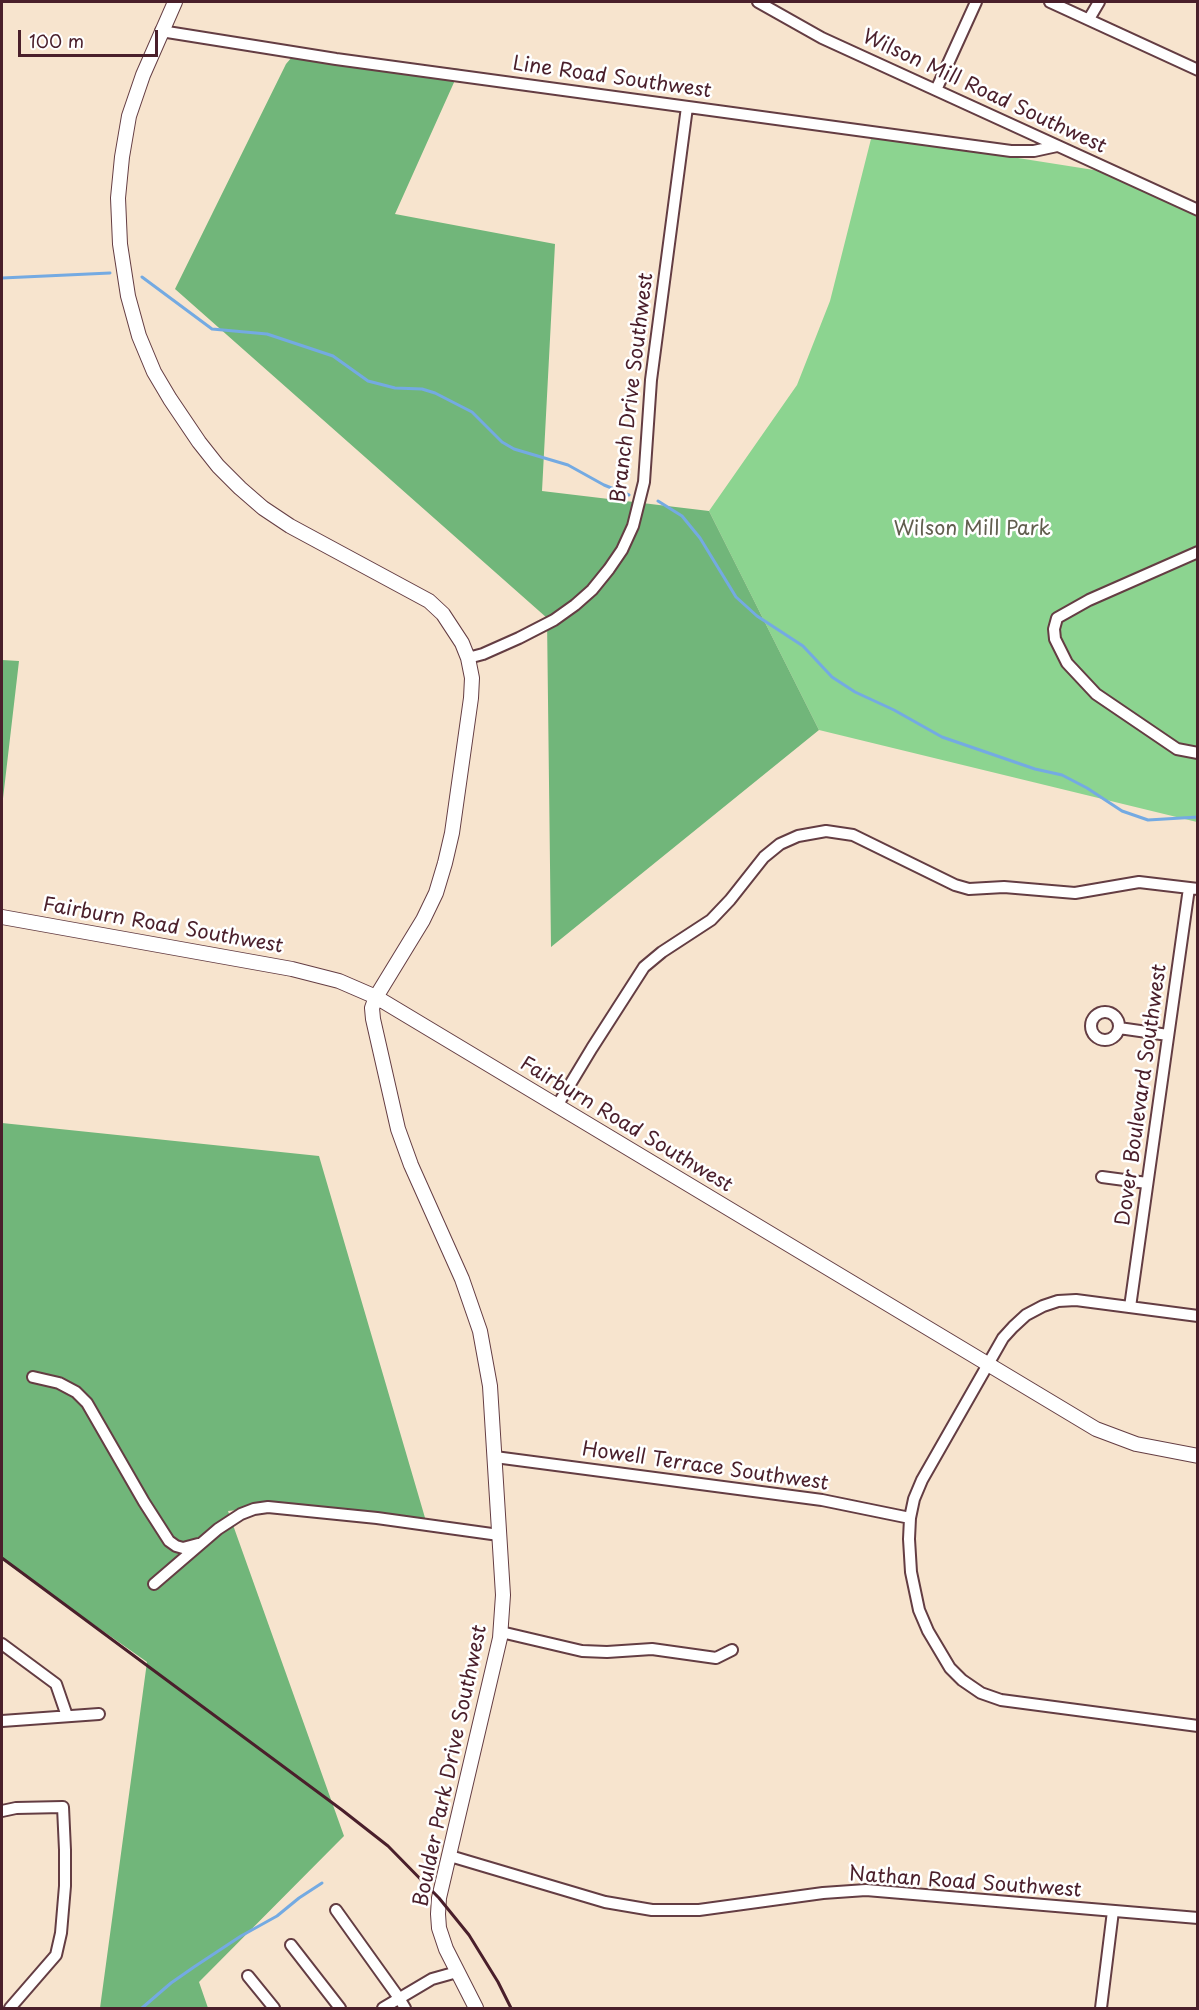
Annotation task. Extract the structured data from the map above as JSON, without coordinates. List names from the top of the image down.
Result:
{
  "streets": {
    "street": [
      "Line Road Southwest",
      "Wilson Mill Road Southwest",
      "Branch Drive Southwest",
      "Fairburn Road Southwest",
      "Dover Boulevard Southwest",
      "Howell Terrace Southwest",
      "Boulder Park Drive Southwest",
      "Nathan Road Southwest"
    ]
  },
  "crossings": [
    ["Line Road Southwest", "Wilson Mill Road Southwest"],
    ["Line Road Southwest", "Branch Drive Southwest"],
    ["Line Road Southwest", "Boulder Park Drive Southwest"],
    ["Branch Drive Southwest", "Boulder Park Drive Southwest"],
    ["Fairburn Road Southwest", "Boulder Park Drive Southwest"],
    ["Howell Terrace Southwest", "Boulder Park Drive Southwest"],
    ["Boulder Park Drive Southwest", "Nathan Road Southwest"]
  ],
  "parks": ["Wilson Mill Park"],
  "scale_bar": "100 m"
}
